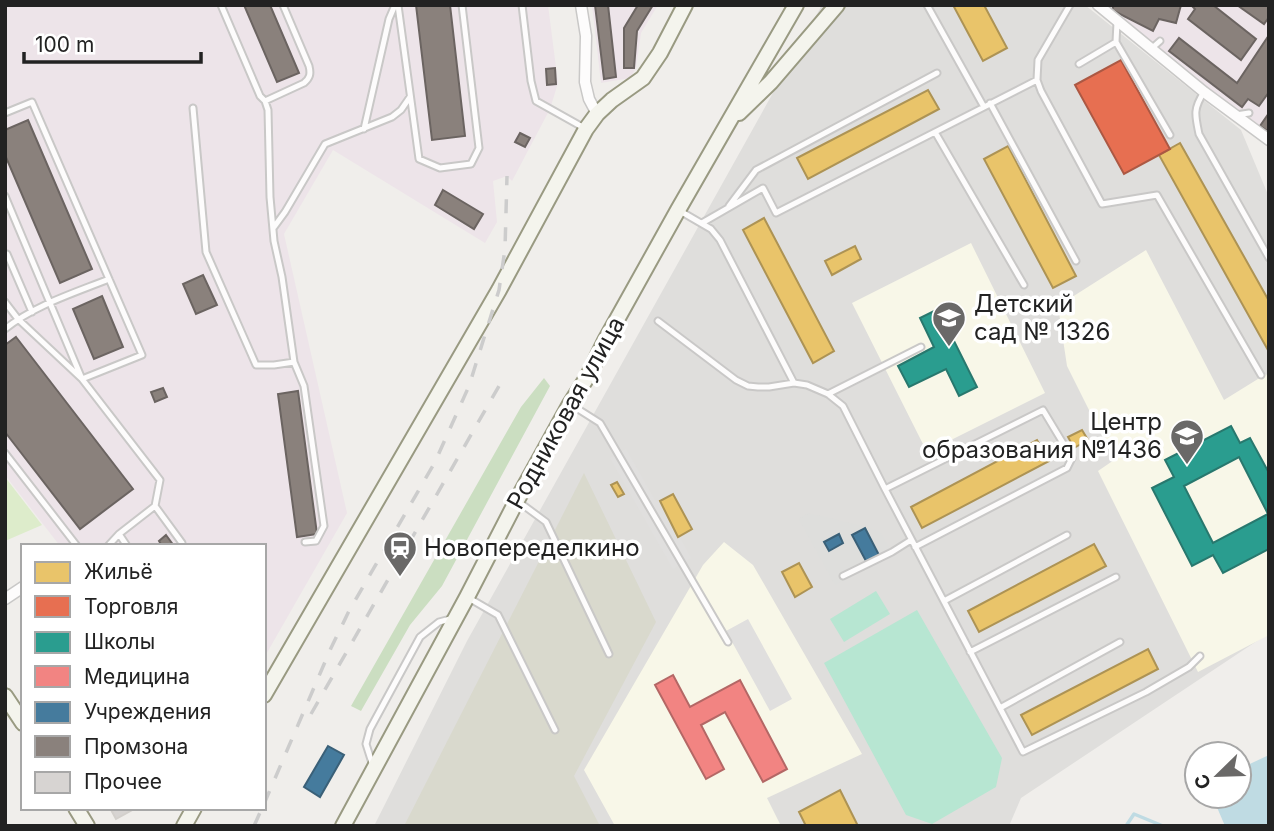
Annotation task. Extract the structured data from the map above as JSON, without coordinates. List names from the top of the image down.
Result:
{
  "streets": {
    "main road": ["Родниковая улица"]
  },
  "places": {
    "school or university": ["Детский сад № 1326", "Центр образования №1436"],
    "station": ["Новопеределкино"]
  },
  "legend": [
    "Жильё",
    "Торговля",
    "Школы",
    "Медицина",
    "Учреждения",
    "Промзона",
    "Прочее"
  ],
  "scale_bar": "100 m",
  "north": "bottom left"
}
